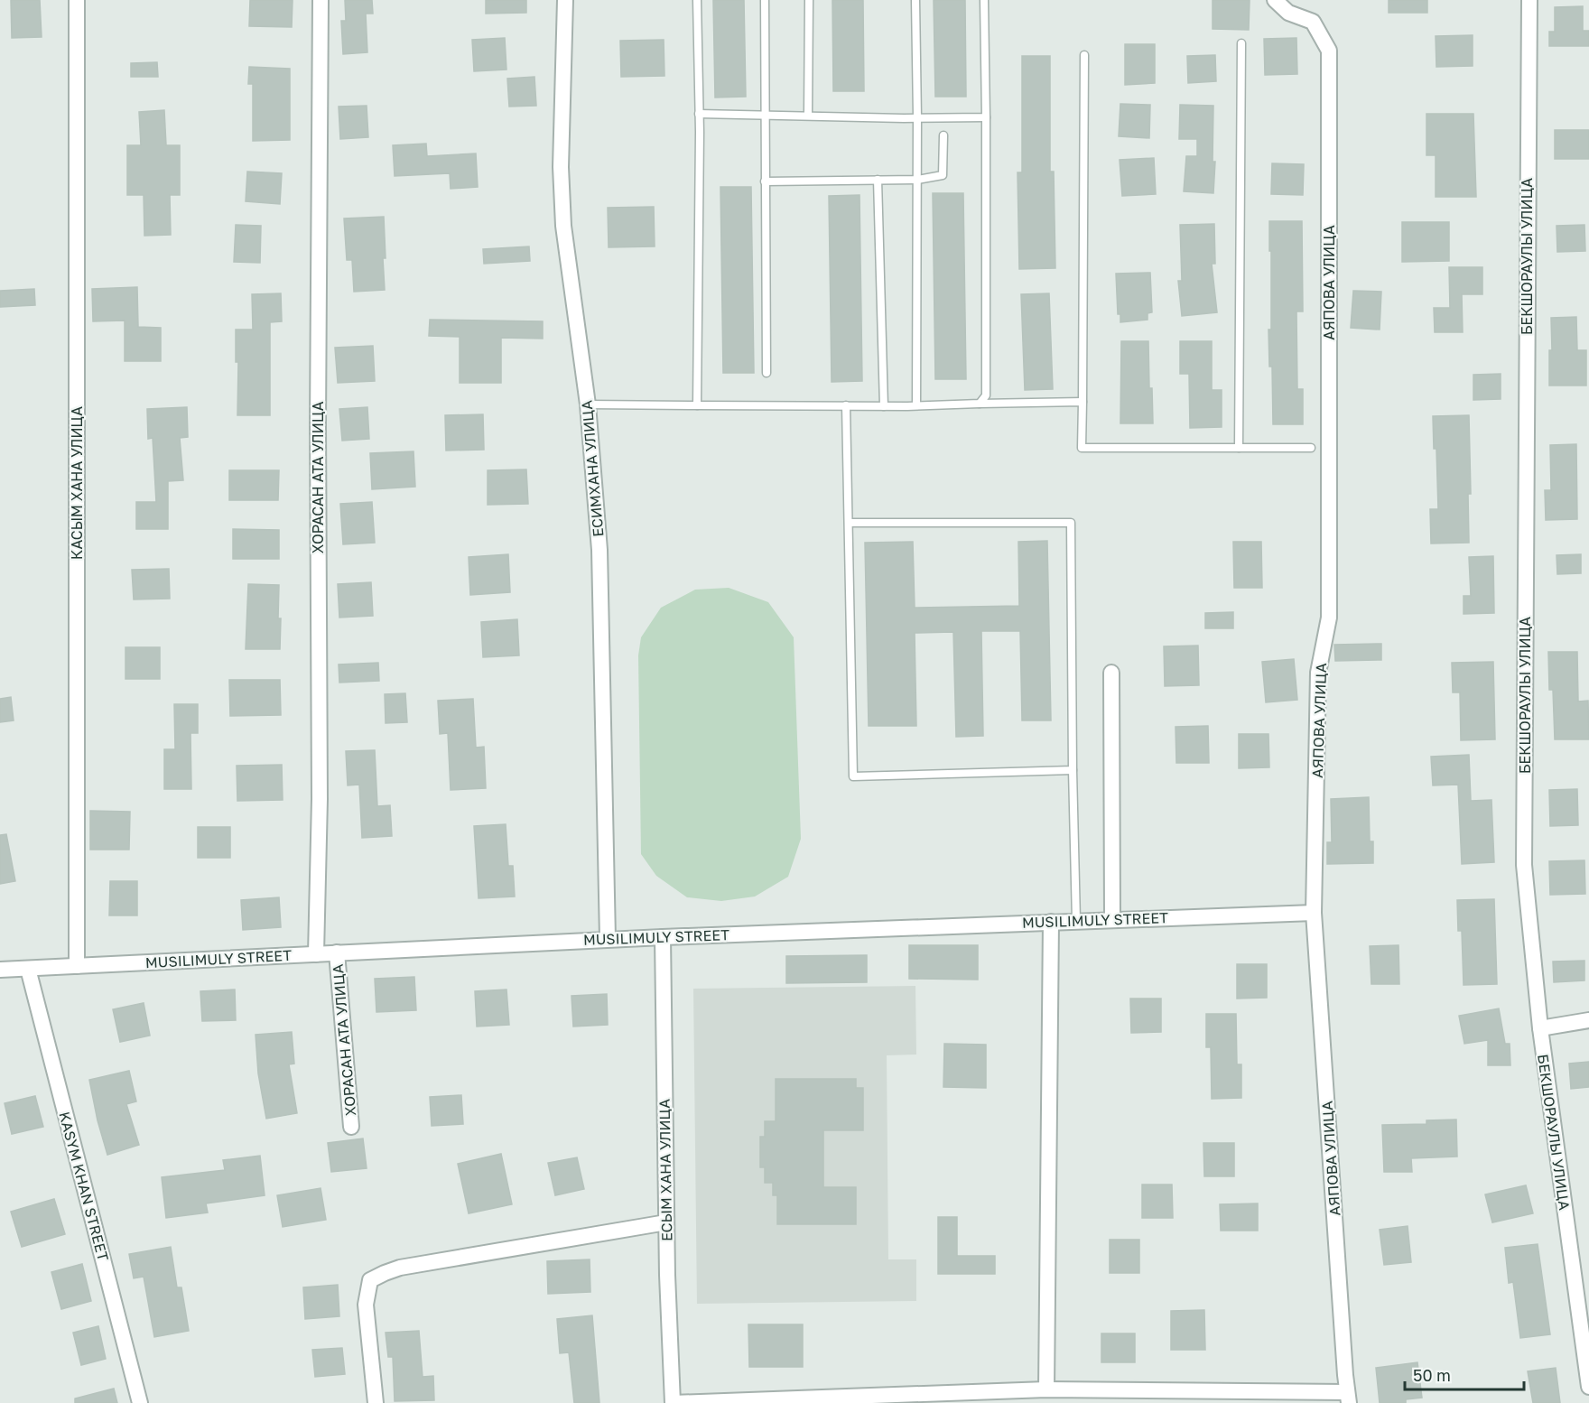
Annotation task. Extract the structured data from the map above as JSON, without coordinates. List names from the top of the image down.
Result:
{
  "streets": {
    "street": [
      "БЕКШОРАУЛЫ УЛИЦА",
      "АЯПОВА УЛИЦА",
      "ЕСИМХАНА УЛИЦА",
      "ХОРАСАН АТА УЛИЦА",
      "КАСЫМ ХАНА УЛИЦА",
      "MUSILIMULY STREET",
      "ЕСЫМ ХАНА УЛИЦА",
      "KASYM KHAN STREET"
    ]
  },
  "crossings": [
    ["АЯПОВА УЛИЦА", "MUSILIMULY STREET"],
    ["ЕСИМХАНА УЛИЦА", "MUSILIMULY STREET"],
    ["ХОРАСАН АТА УЛИЦА", "MUSILIMULY STREET"],
    ["КАСЫМ ХАНА УЛИЦА", "MUSILIMULY STREET"],
    ["MUSILIMULY STREET", "ЕСЫМ ХАНА УЛИЦА"],
    ["MUSILIMULY STREET", "KASYM KHAN STREET"]
  ],
  "scale_bar": "50 m"
}
